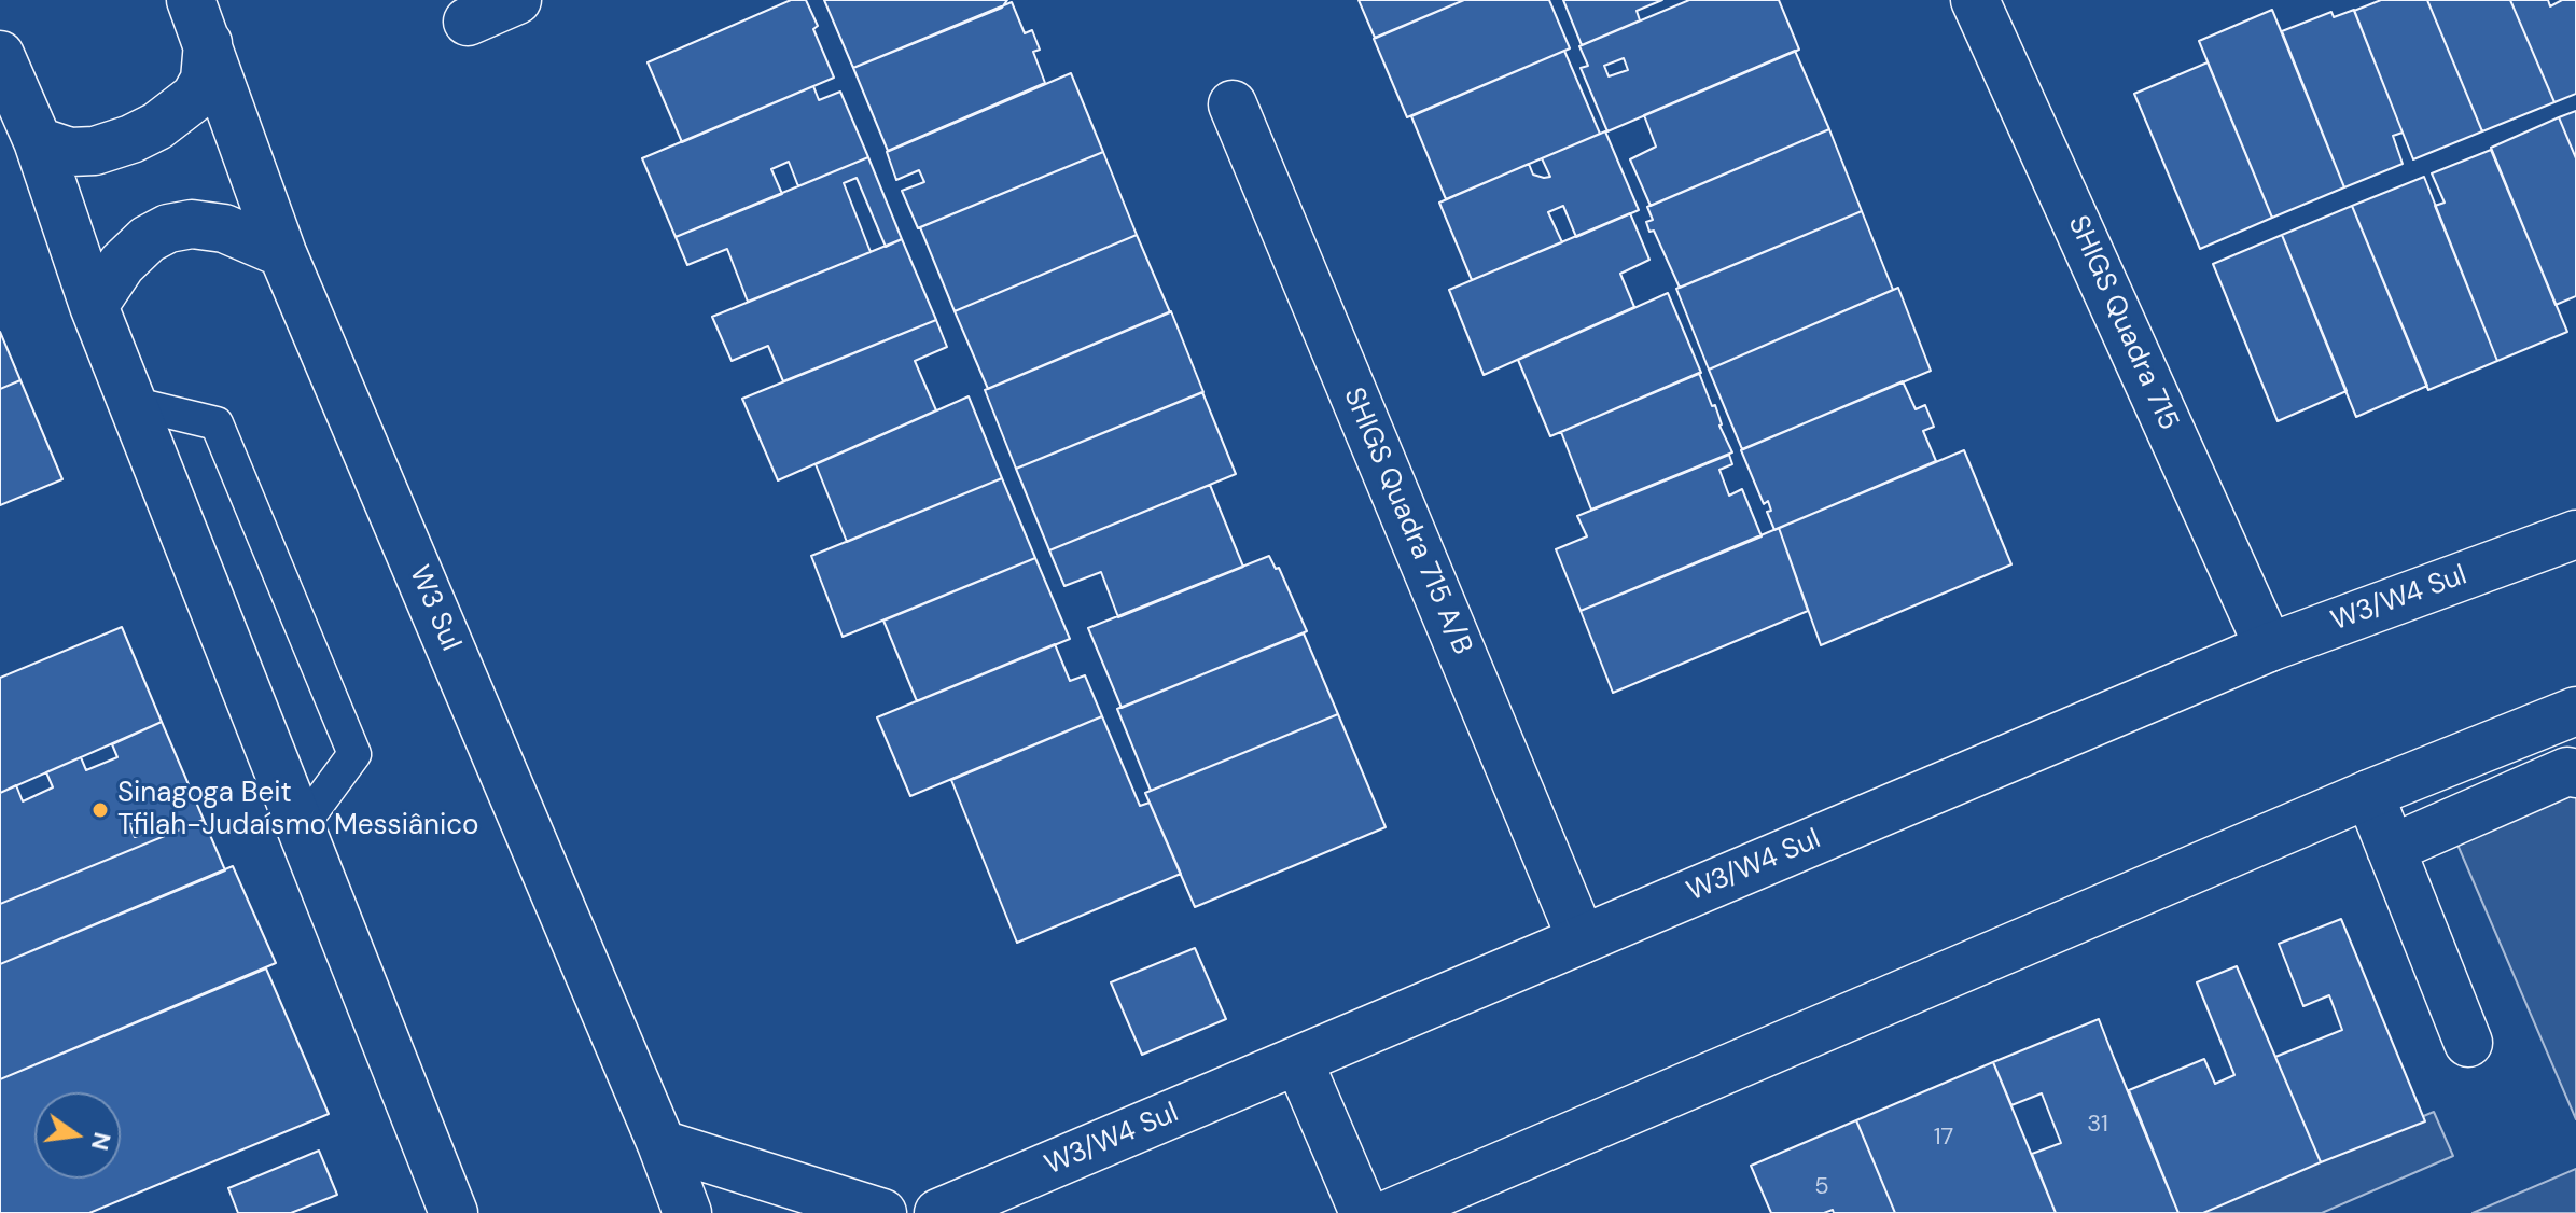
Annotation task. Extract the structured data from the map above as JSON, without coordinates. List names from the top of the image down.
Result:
{
  "streets": {
    "main road": [
      "SHIGS Quadra 715",
      "SHIGS Quadra 715 A/B",
      "W3/W4 Sul",
      "W3 Sul"
    ]
  },
  "crossings": [
    ["SHIGS Quadra 715", "W3/W4 Sul"],
    ["SHIGS Quadra 715 A/B", "W3/W4 Sul"]
  ],
  "places": ["Sinagoga Beit Tfilah-Judaísmo Messiânico"],
  "house_numbers": ["31", "17", "5"],
  "north": "right"
}
